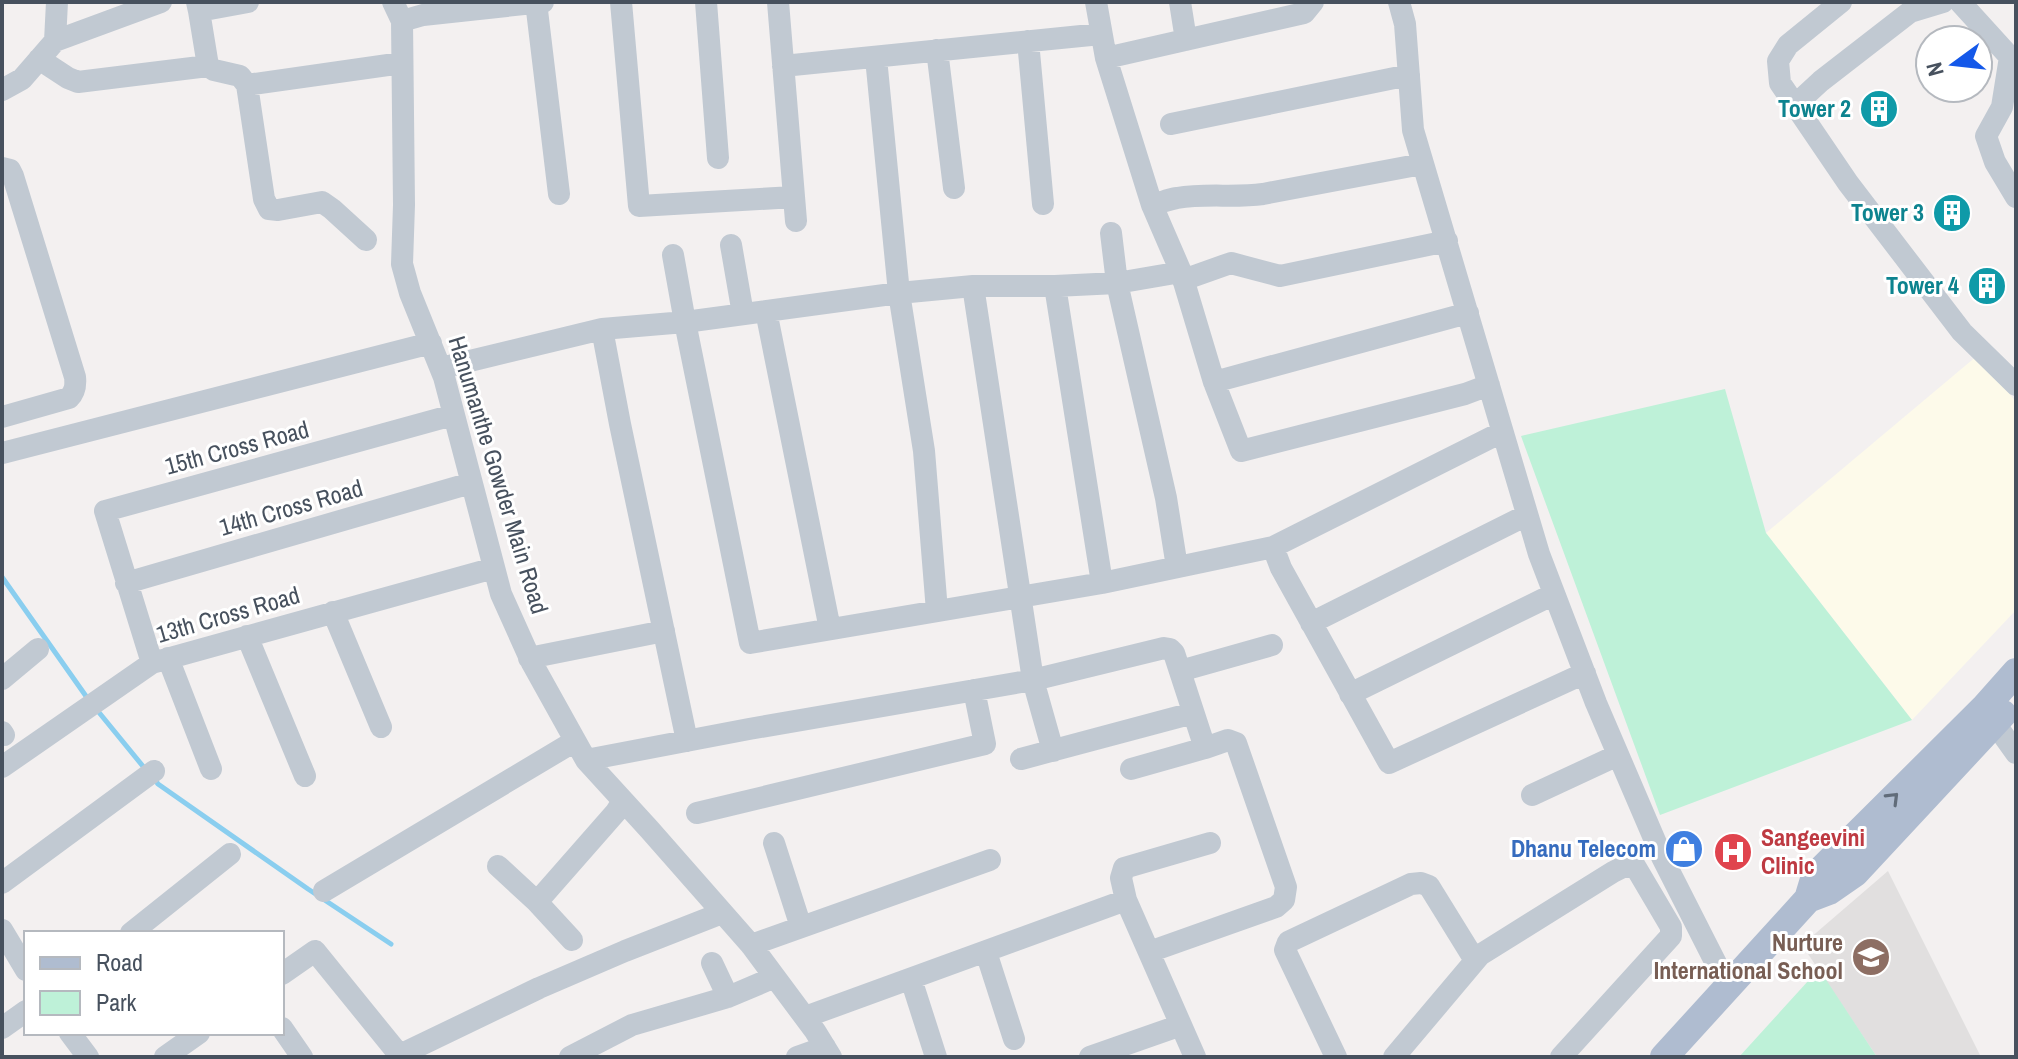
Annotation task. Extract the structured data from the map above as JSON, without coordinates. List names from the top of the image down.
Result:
{
  "streets": {
    "street": [
      "15th Cross Road",
      "Hanumanthe Gowder Main Road",
      "14th Cross Road",
      "13th Cross Road"
    ]
  },
  "crossings": [
    ["15th Cross Road", "Hanumanthe Gowder Main Road"],
    ["15th Cross Road", "14th Cross Road"],
    ["Hanumanthe Gowder Main Road", "14th Cross Road"],
    ["Hanumanthe Gowder Main Road", "13th Cross Road"]
  ],
  "places": {
    "building": ["Tower 2", "Tower 3", "Tower 4"],
    "shop": ["Dhanu Telecom"],
    "hospital": ["Sangeevini Clinic"],
    "school or university": ["Nurture International School"]
  },
  "legend": ["Road", "Park"],
  "north": "left"
}
